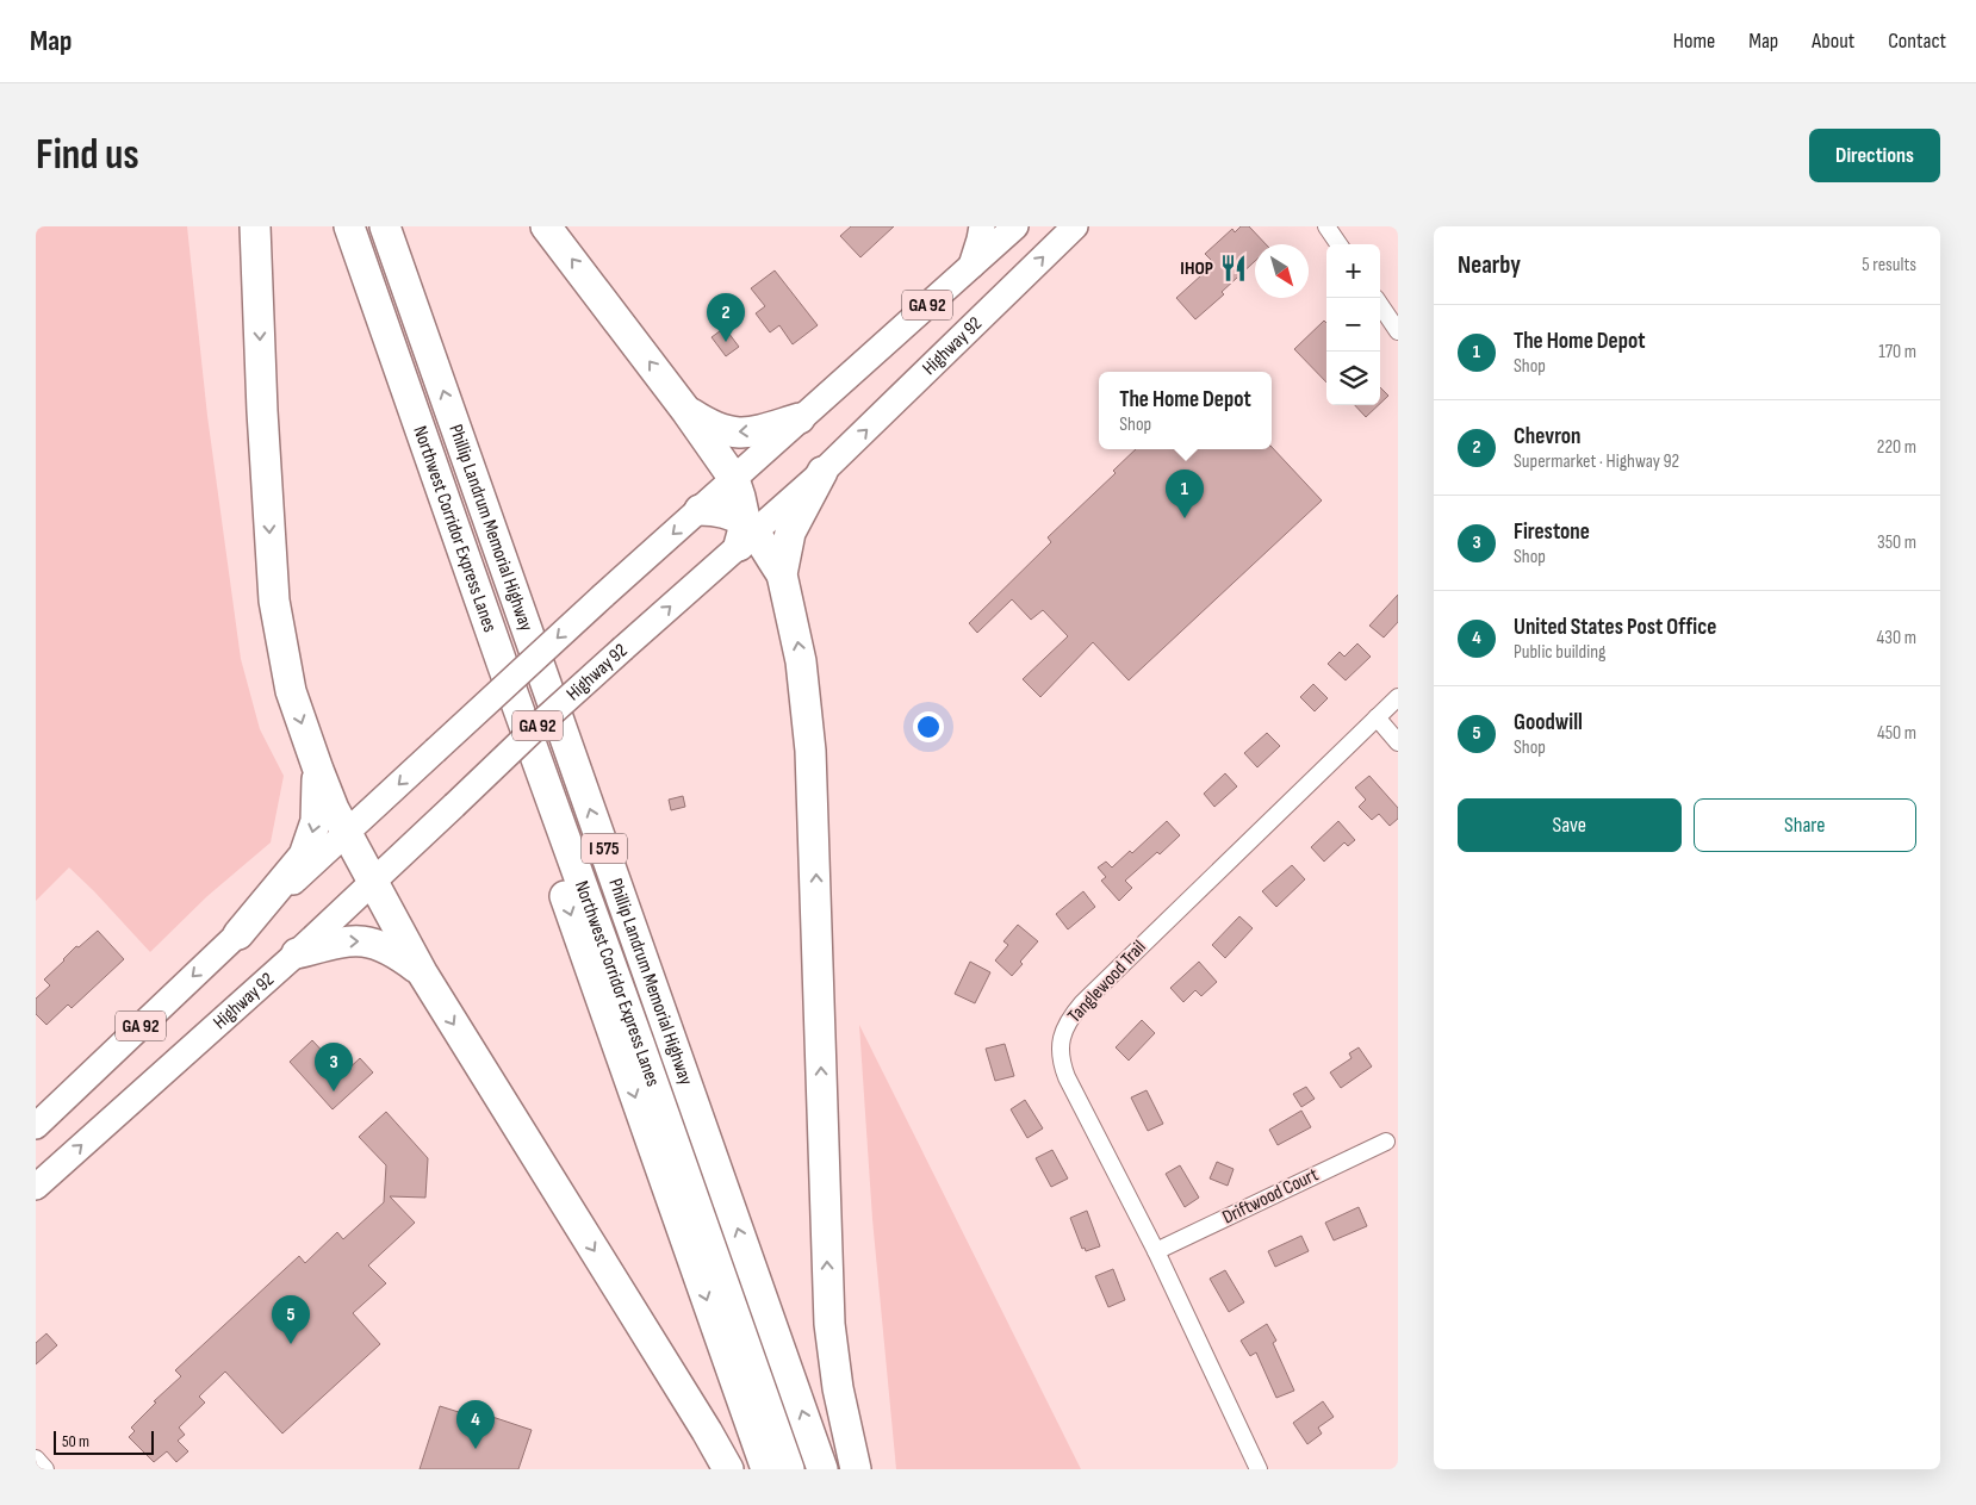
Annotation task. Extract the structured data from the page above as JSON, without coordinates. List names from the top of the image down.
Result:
{
  "streets": {
    "highway": ["Northwest Corridor Express Lanes", "Phillip Landrum Memorial Highway", "I 575"],
    "main road": ["GA 92", "Highway 92"],
    "street": ["Tanglewood Trail", "Driftwood Court"]
  },
  "crossings": [
    ["Tanglewood Trail", "Driftwood Court"]
  ],
  "places": {
    "restaurant": ["IHOP"]
  },
  "scale_bar": "50 m",
  "north": "bottom right",
  "page": {
    "header": "Map",
    "nav": [
      "Home",
      "Map",
      "About",
      "Contact"
    ],
    "buttons": [
      "Directions",
      ["Save", "Share"]
    ],
    "title": "Find us",
    "heading": ["Nearby", "5 results"],
    "map_buttons": ["+", "−"],
    "pins": [
      "2",
      "1",
      "3",
      "5",
      "4"
    ],
    "list": [
      {
        "mark": "1",
        "name": "The Home Depot",
        "note": "Shop",
        "value": "170 m"
      },
      {
        "mark": "2",
        "name": "Chevron",
        "note": "Supermarket · Highway 92",
        "value": "220 m"
      },
      {
        "mark": "3",
        "name": "Firestone",
        "note": "Shop",
        "value": "350 m"
      },
      {
        "mark": "4",
        "name": "United States Post Office",
        "note": "Public building",
        "value": "430 m"
      },
      {
        "mark": "5",
        "name": "Goodwill",
        "note": "Shop",
        "value": "450 m"
      }
    ],
    "popup": ["The Home Depot", "Shop"],
    "scale": "50 m"
  }
}
